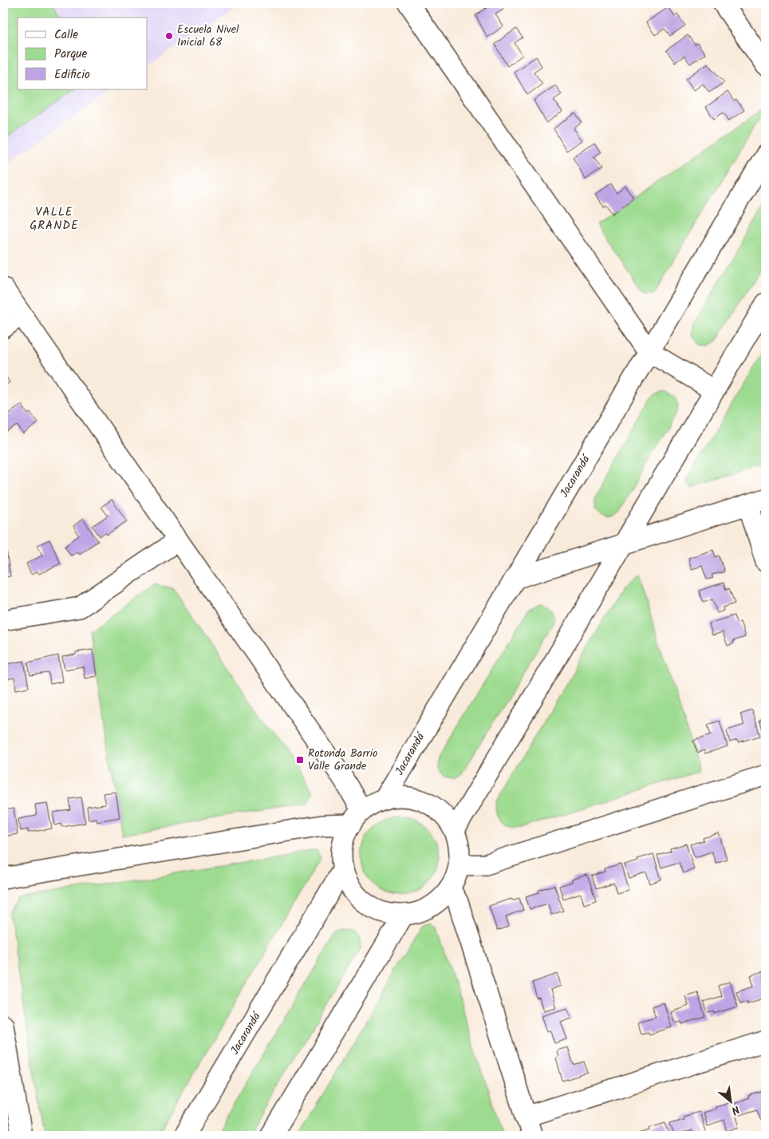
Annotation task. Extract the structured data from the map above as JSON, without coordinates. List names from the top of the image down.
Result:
{
  "streets": {
    "street": ["Jacarandá"]
  },
  "districts": ["VALLE GRANDE"],
  "places": {
    "other": ["Escuela Nivel Inicial 68"],
    "transit": ["Rotonda Barrio Valle Grande"]
  },
  "legend": ["Calle", "Parque", "Edificio"],
  "north": "bottom right"
}
